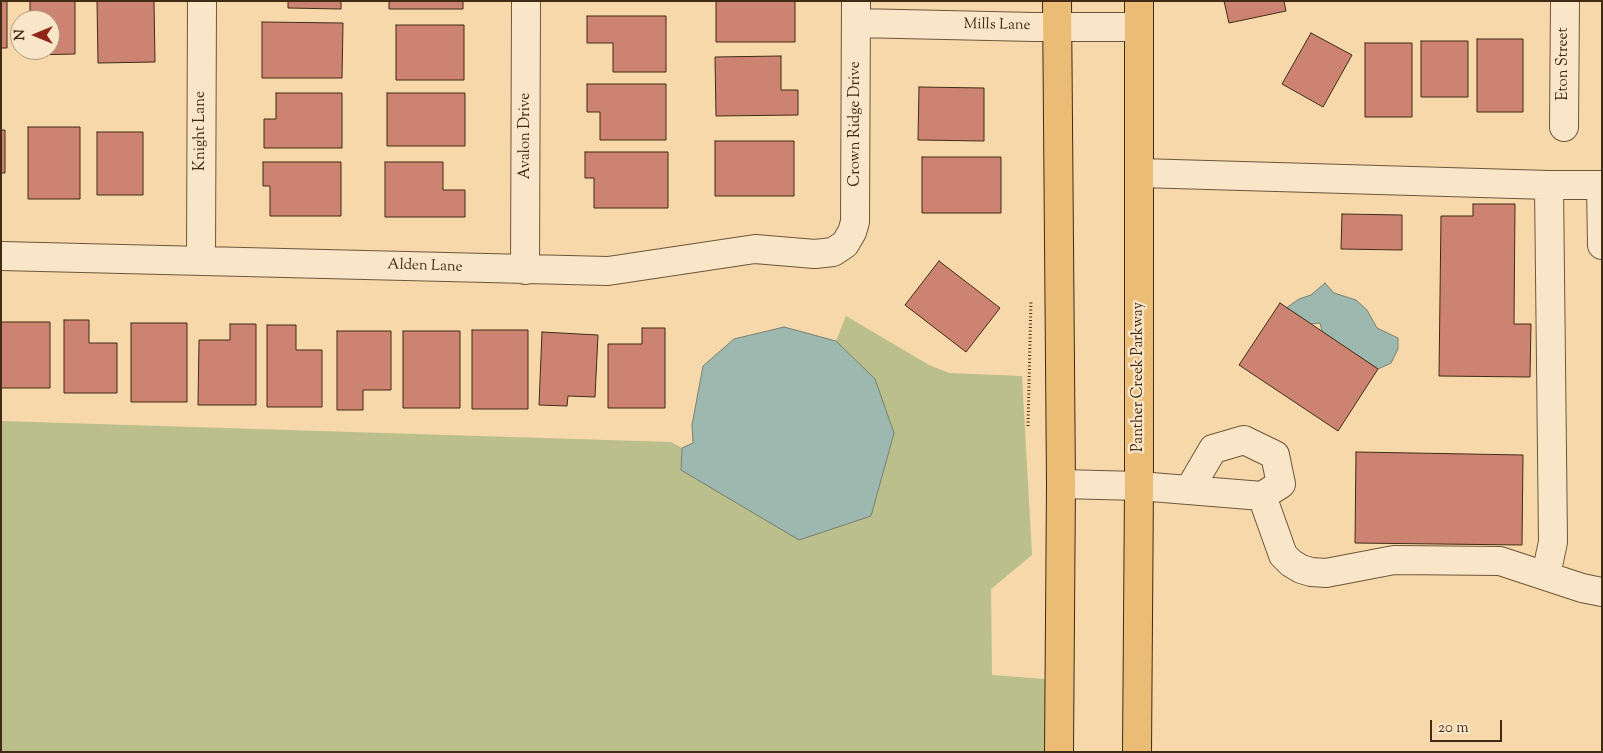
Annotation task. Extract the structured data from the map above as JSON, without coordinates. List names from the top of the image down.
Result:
{
  "streets": {
    "main road": ["Panther Creek Parkway"],
    "street": [
      "Mills Lane",
      "Eton Street",
      "Crown Ridge Drive",
      "Knight Lane",
      "Avalon Drive",
      "Alden Lane"
    ]
  },
  "crossings": [
    ["Mills Lane", "Crown Ridge Drive"],
    ["Mills Lane", "Panther Creek Parkway"],
    ["Crown Ridge Drive", "Alden Lane"],
    ["Knight Lane", "Alden Lane"],
    ["Avalon Drive", "Alden Lane"]
  ],
  "scale_bar": "20 m",
  "north": "left"
}
